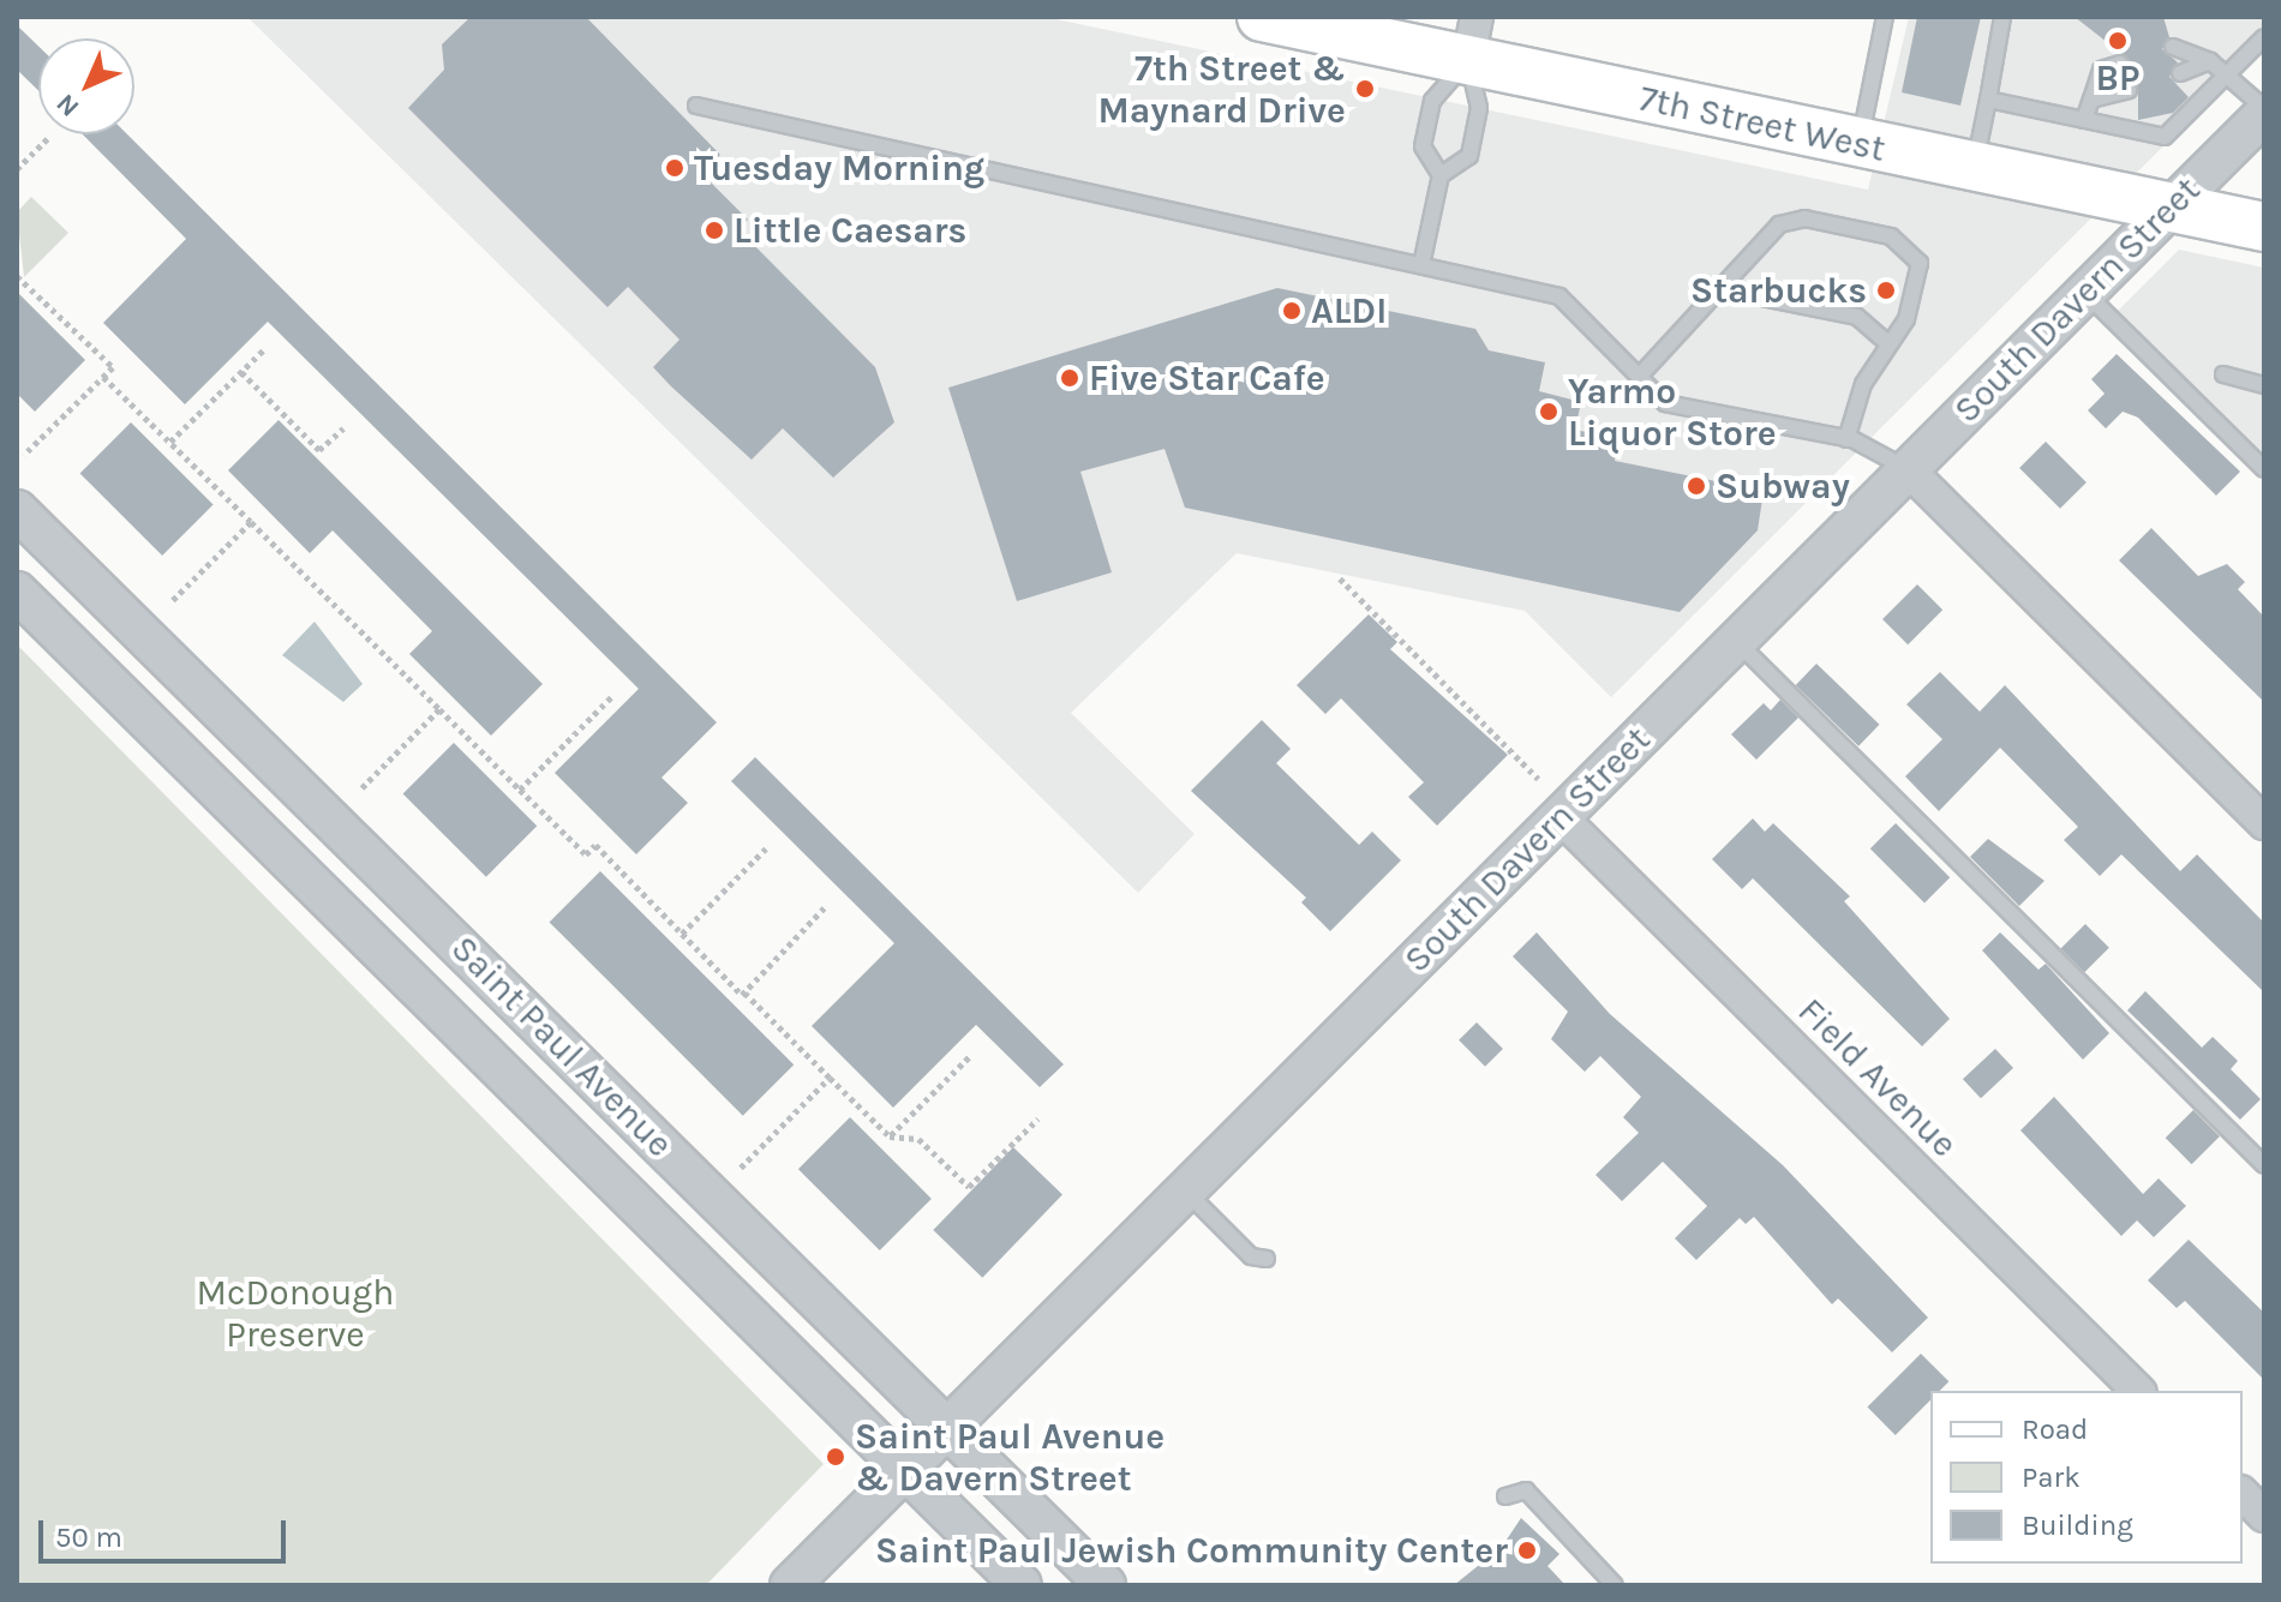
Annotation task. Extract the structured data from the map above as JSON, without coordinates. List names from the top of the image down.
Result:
{
  "streets": {
    "main road": ["7th Street West"],
    "street": ["South Davern Street", "Saint Paul Avenue", "Field Avenue"]
  },
  "crossings": [
    ["7th Street West", "South Davern Street"],
    ["South Davern Street", "Saint Paul Avenue"],
    ["South Davern Street", "Field Avenue"]
  ],
  "parks": ["McDonough Preserve"],
  "places": [
    "BP",
    "7th Street & Maynard Drive",
    "Tuesday Morning",
    "Little Caesars",
    "Starbucks",
    "ALDI",
    "Five Star Cafe",
    "Yarmo Liquor Store",
    "Subway",
    "Saint Paul Avenue & Davern Street",
    "Saint Paul Jewish Community Center"
  ],
  "legend": ["Road", "Park", "Building"],
  "scale_bar": "50 m",
  "north": "bottom left"
}
